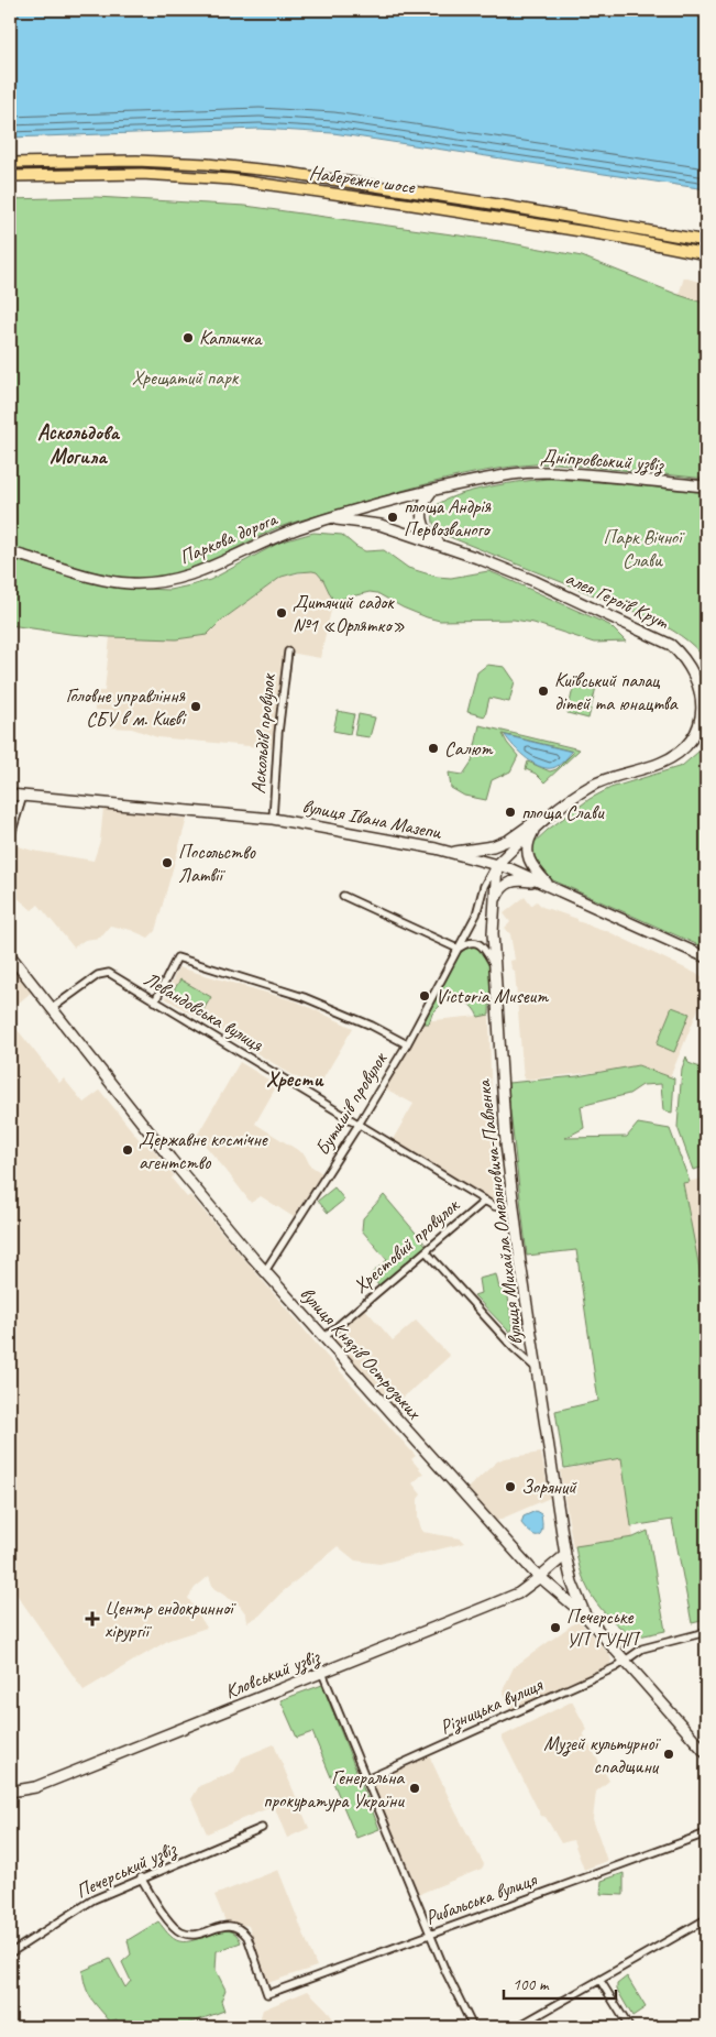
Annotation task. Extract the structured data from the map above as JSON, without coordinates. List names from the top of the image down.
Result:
{
  "streets": {
    "main road": [
      "Набережне шосе",
      "Дніпровський узвіз",
      "Паркова дорога",
      "алея Героїв Крут",
      "вулиця Івана Мазепи",
      "вулиця Михайла Омеляновича-Павленка",
      "вулиця Князів Острозьких",
      "Кловський узвіз"
    ],
    "street": [
      "Аскольдів провулок",
      "Левандовська вулиця",
      "Бутишів провулок",
      "Хрестовий провулок",
      "Різницька вулиця",
      "Печерський узвіз",
      "Рибальська вулиця"
    ]
  },
  "crossings": [
    ["алея Героїв Крут", "вулиця Івана Мазепи"],
    ["алея Героїв Крут", "Бутишів провулок"],
    ["алея Героїв Крут", "вулиця Михайла Омеляновича-Павленка"],
    ["Аскольдів провулок", "вулиця Івана Мазепи"],
    ["вулиця Івана Мазепи", "Бутишів провулок"],
    ["вулиця Івана Мазепи", "вулиця Михайла Омеляновича-Павленка"],
    ["Левандовська вулиця", "Бутишів провулок"],
    ["Левандовська вулиця", "вулиця Михайла Омеляновича-Павленка"],
    ["Левандовська вулиця", "Хрестовий провулок"],
    ["Левандовська вулиця", "вулиця Князів Острозьких"],
    ["Бутишів провулок", "вулиця Михайла Омеляновича-Павленка"],
    ["Бутишів провулок", "вулиця Князів Острозьких"],
    ["вулиця Михайла Омеляновича-Павленка", "вулиця Князів Острозьких"],
    ["Хрестовий провулок", "вулиця Князів Острозьких"],
    ["вулиця Князів Острозьких", "Кловський узвіз"],
    ["вулиця Князів Острозьких", "Різницька вулиця"],
    ["Печерський узвіз", "Рибальська вулиця"]
  ],
  "districts": ["Аскольдова Могила", "Хрести"],
  "parks": ["Хрещатий парк", "Парк Вічної Слави"],
  "places": {
    "other": [
      "Капличка",
      "площа Андрія Первозваного",
      "Дитячий садок №1 «Орлятко»",
      "Київський палац дітей та юнацтва",
      "Головне управління СБУ в м. Києві",
      "Салют",
      "площа Слави",
      "Посольство Латвії",
      "Victoria Museum",
      "Державне космічне агентство",
      "Зоряний",
      "Печерське УП ГУНП",
      "Музей культурної спадщини",
      "Генеральна прокуратура України"
    ],
    "health": ["Центр ендокринної хірургії"]
  },
  "scale_bar": "100 m"
}
